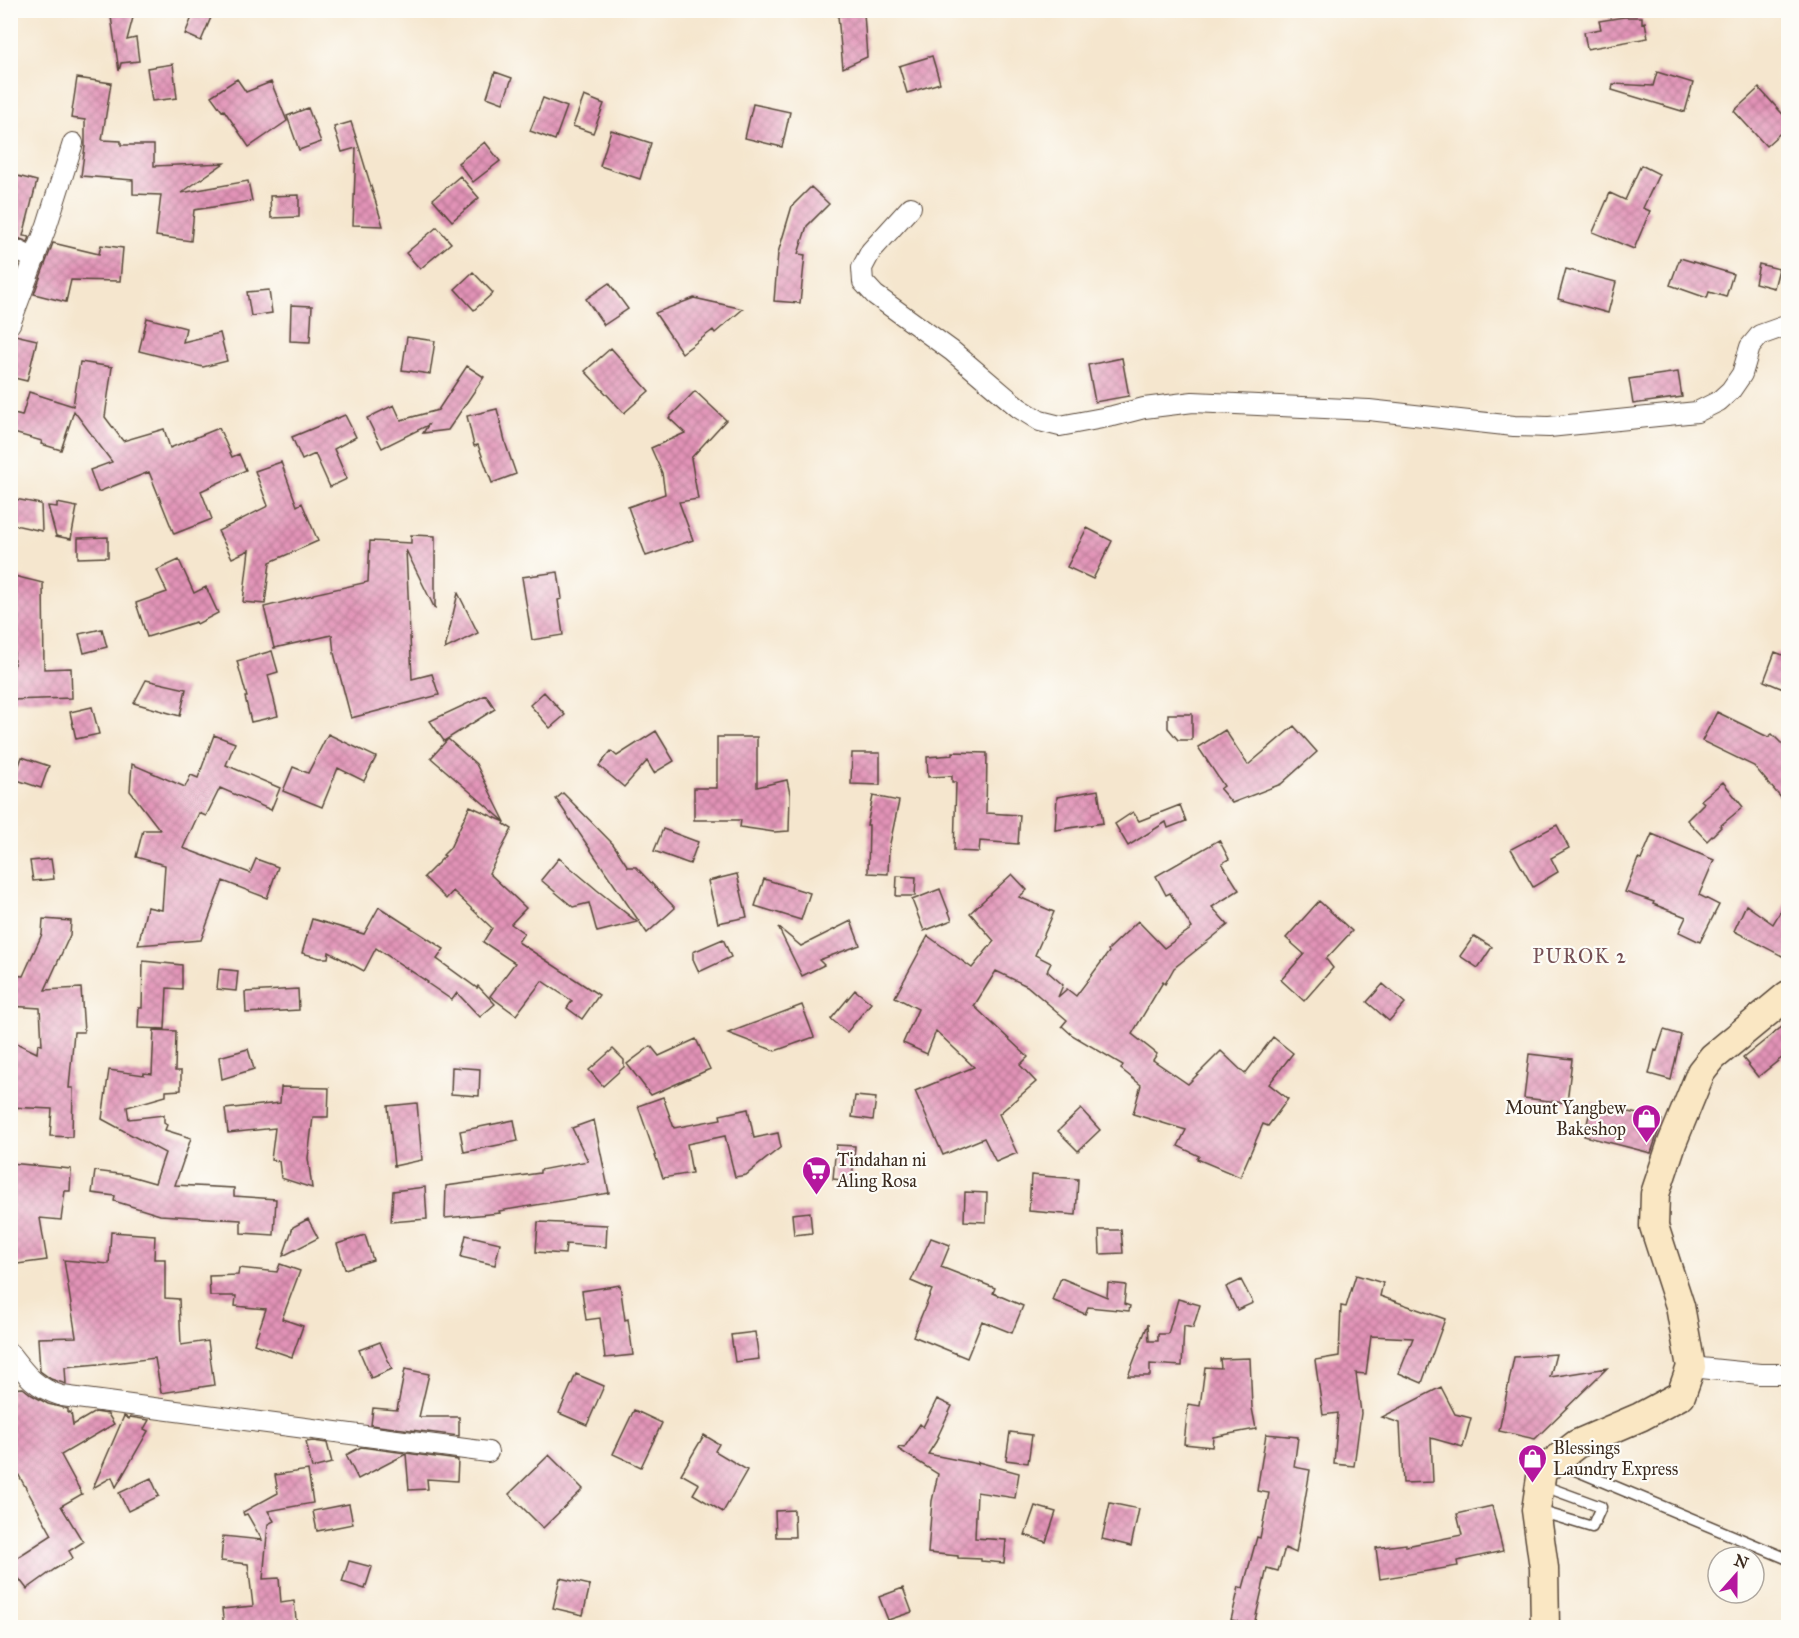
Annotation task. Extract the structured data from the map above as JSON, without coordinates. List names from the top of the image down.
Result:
{
  "districts": ["PUROK 2"],
  "places": {
    "shop": ["Mount Yangbew Bakeshop", "Blessings Laundry Express"],
    "supermarket": ["Tindahan ni Aling Rosa"]
  },
  "north": "top"
}
